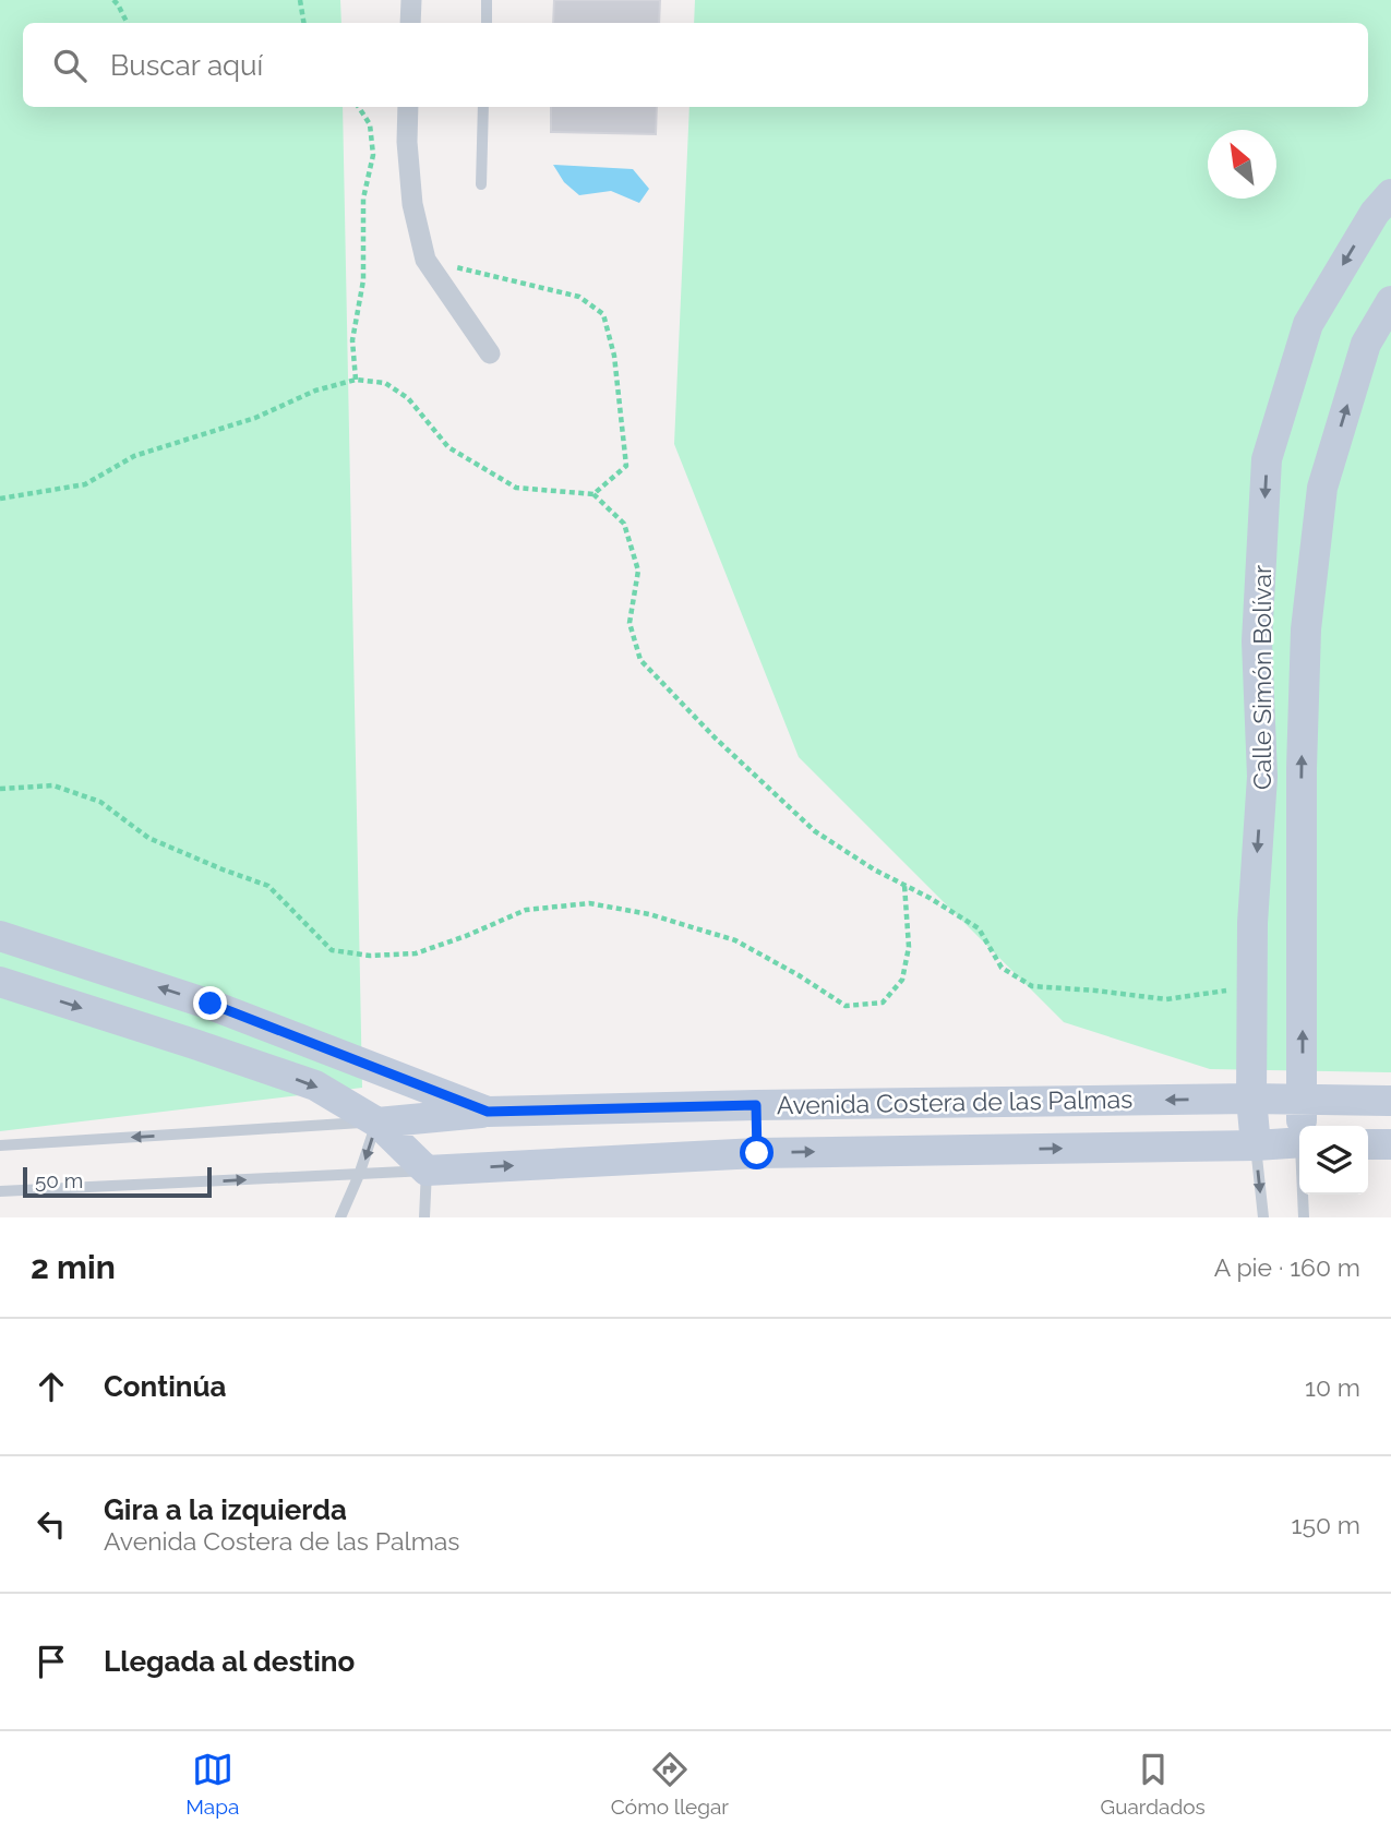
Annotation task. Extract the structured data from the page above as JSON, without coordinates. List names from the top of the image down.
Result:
{
  "streets": {
    "main road": ["Calle Simón Bolívar", "Avenida Costera de las Palmas"]
  },
  "crossings": [
    ["Calle Simón Bolívar", "Avenida Costera de las Palmas"]
  ],
  "scale_bar": "50 m",
  "north": "top left",
  "page": {
    "search": "Buscar aquí",
    "scale": "50 m",
    "heading": ["2 min", "A pie · 160 m"],
    "list": [
      ["Continúa", "10 m"],
      ["Gira a la izquierda", "Avenida Costera de las Palmas", "150 m"],
      "Llegada al destino"
    ],
    "nav": ["Mapa", "Cómo llegar", "Guardados"]
  }
}
